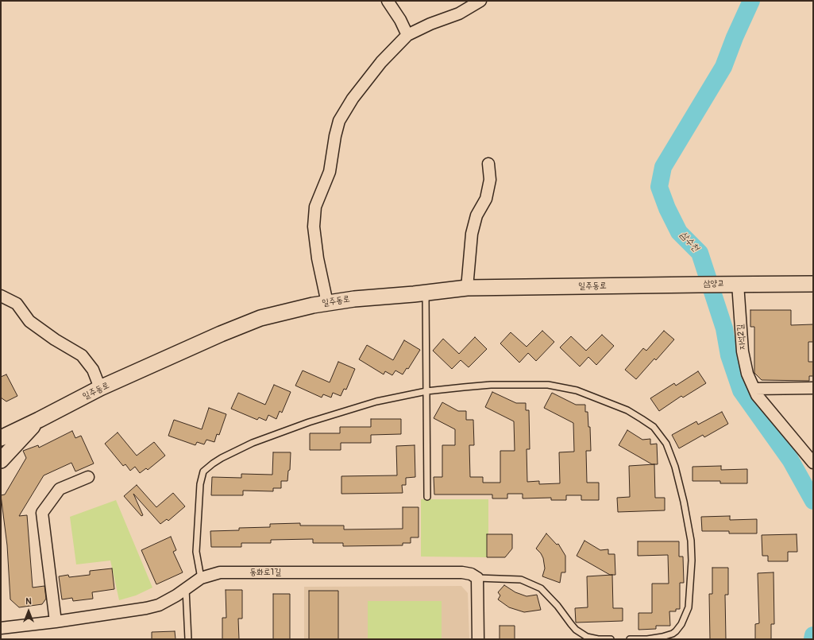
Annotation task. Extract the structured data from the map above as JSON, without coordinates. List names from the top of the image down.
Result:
{
  "streets": {
    "main road": ["삼양교", "일주동로"],
    "street": ["지석2길", "동화로1길"]
  },
  "crossings": [
    ["삼양교", "일주동로"],
    ["삼양교", "지석2길"]
  ],
  "water": ["삼수천"],
  "north": "top"
}
